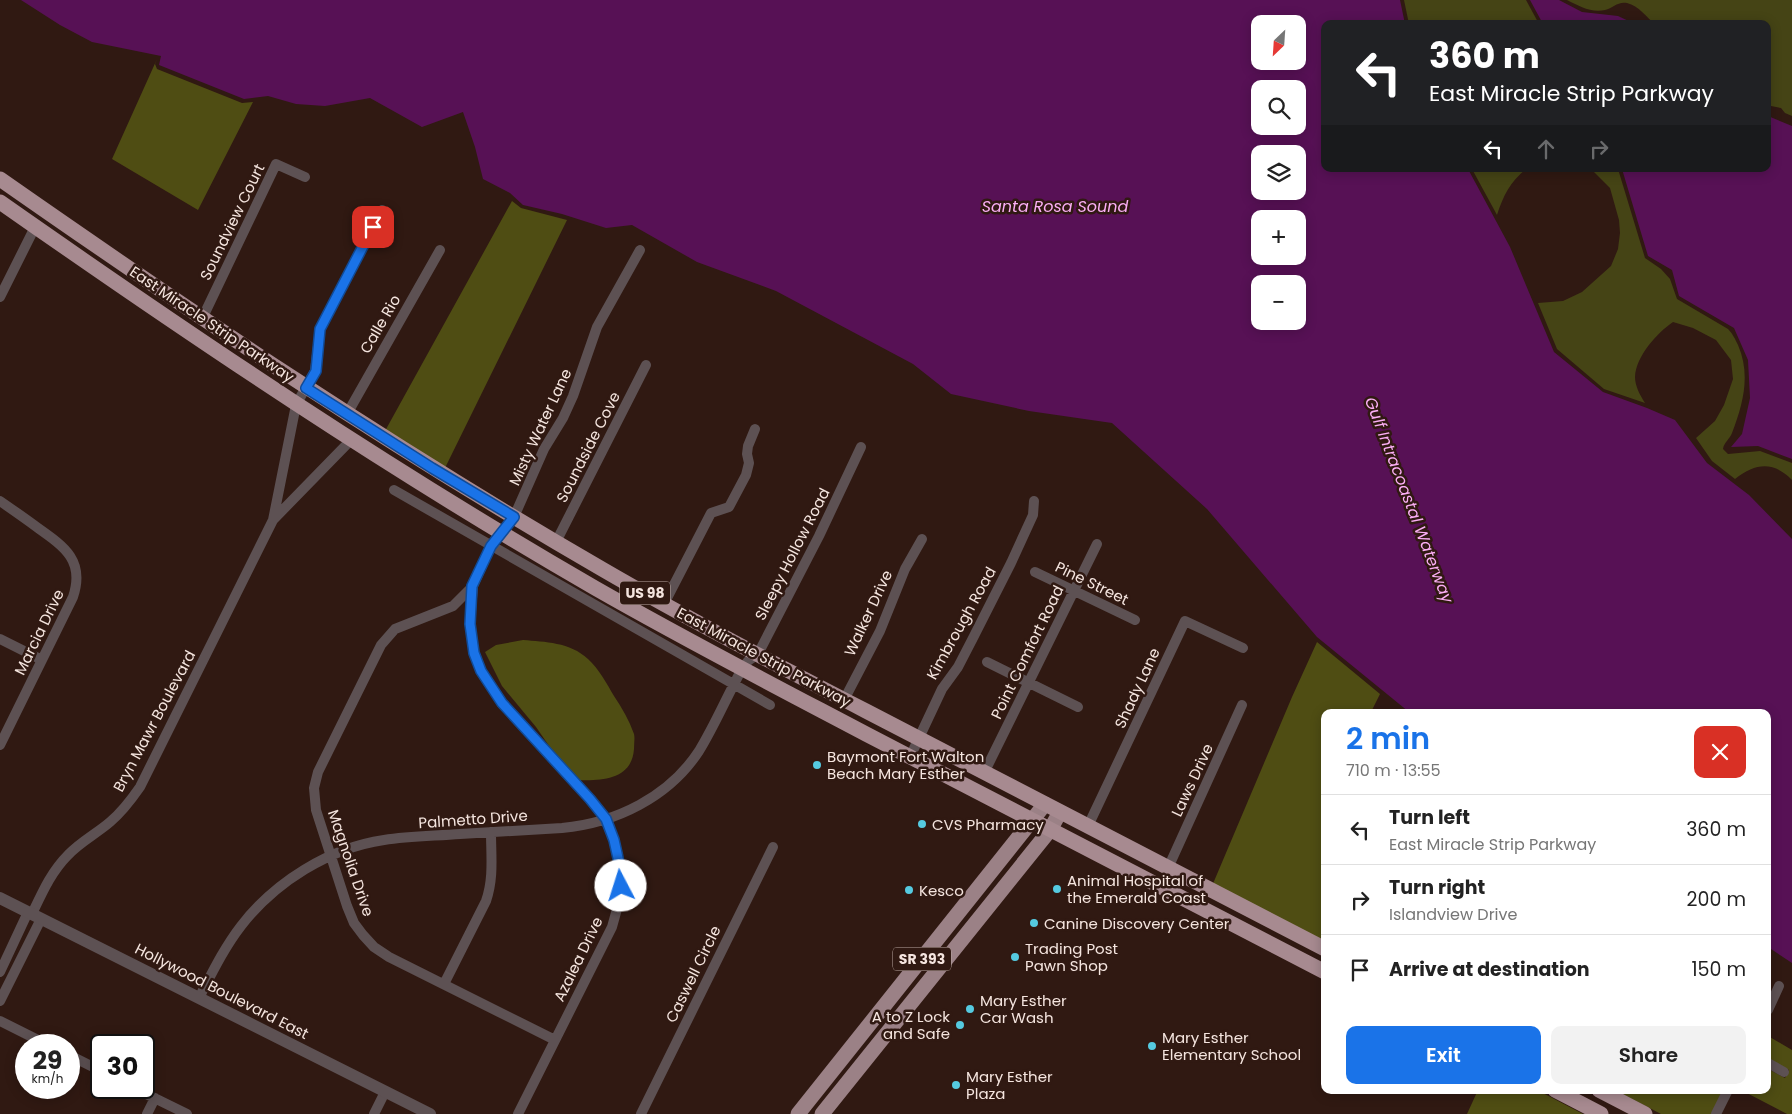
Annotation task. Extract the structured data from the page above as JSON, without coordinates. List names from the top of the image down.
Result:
{
  "streets": {
    "highway": ["East Miracle Strip Parkway", "US 98"],
    "main road": ["SR 393"],
    "street": [
      "Soundview Court",
      "Calle Rio",
      "Misty Water Lane",
      "Soundside Cove",
      "Sleepy Hollow Road",
      "Pine Street",
      "Walker Drive",
      "Kimbrough Road",
      "Marcia Drive",
      "Point Comfort Road",
      "Shady Lane",
      "Bryn Mawr Boulevard",
      "Laws Drive",
      "Palmetto Drive",
      "Magnolia Drive",
      "Azalea Drive",
      "Caswell Circle",
      "Hollywood Boulevard East"
    ]
  },
  "crossings": [
    ["Soundview Court", "East Miracle Strip Parkway"],
    ["East Miracle Strip Parkway", "Calle Rio"],
    ["East Miracle Strip Parkway", "Misty Water Lane"],
    ["East Miracle Strip Parkway", "Soundside Cove"],
    ["East Miracle Strip Parkway", "Sleepy Hollow Road"],
    ["East Miracle Strip Parkway", "Walker Drive"],
    ["East Miracle Strip Parkway", "Kimbrough Road"],
    ["East Miracle Strip Parkway", "Point Comfort Road"],
    ["East Miracle Strip Parkway", "Shady Lane"],
    ["East Miracle Strip Parkway", "Bryn Mawr Boulevard"],
    ["East Miracle Strip Parkway", "Laws Drive"],
    ["East Miracle Strip Parkway", "Palmetto Drive"],
    ["East Miracle Strip Parkway", "Azalea Drive"],
    ["East Miracle Strip Parkway", "SR 393"],
    ["Misty Water Lane", "Azalea Drive"],
    ["Sleepy Hollow Road", "Palmetto Drive"],
    ["Pine Street", "Point Comfort Road"],
    ["Bryn Mawr Boulevard", "Hollywood Boulevard East"],
    ["Palmetto Drive", "Magnolia Drive"],
    ["Palmetto Drive", "Azalea Drive"],
    ["Palmetto Drive", "Hollywood Boulevard East"],
    ["Magnolia Drive", "Azalea Drive"]
  ],
  "water": ["Santa Rosa Sound", "Gulf Intracoastal Waterway"],
  "places": [
    "Baymont Fort Walton Beach Mary Esther",
    "CVS Pharmacy",
    "Animal Hospital of the Emerald Coast",
    "Kesco",
    "Canine Discovery Center",
    "Trading Post Pawn Shop",
    "Mary Esther Car Wash",
    "A to Z Lock and Safe",
    "Mary Esther Elementary School",
    "Mary Esther Plaza"
  ],
  "north": "bottom left",
  "page": {
    "map_buttons": ["+", "−"],
    "turn": ["360 m", "East Miracle Strip Parkway"],
    "heading": ["2 min", "710 m · 13:55"],
    "list": [
      {
        "name": "Turn left",
        "note": "East Miracle Strip Parkway",
        "value": "360 m"
      },
      {
        "name": "Turn right",
        "note": "Islandview Drive",
        "value": "200 m"
      },
      {
        "name": "Arrive at destination",
        "value": "150 m"
      }
    ],
    "buttons": ["Exit", "Share"],
    "speed": "29 km/h",
    "limit": "30"
  }
}
